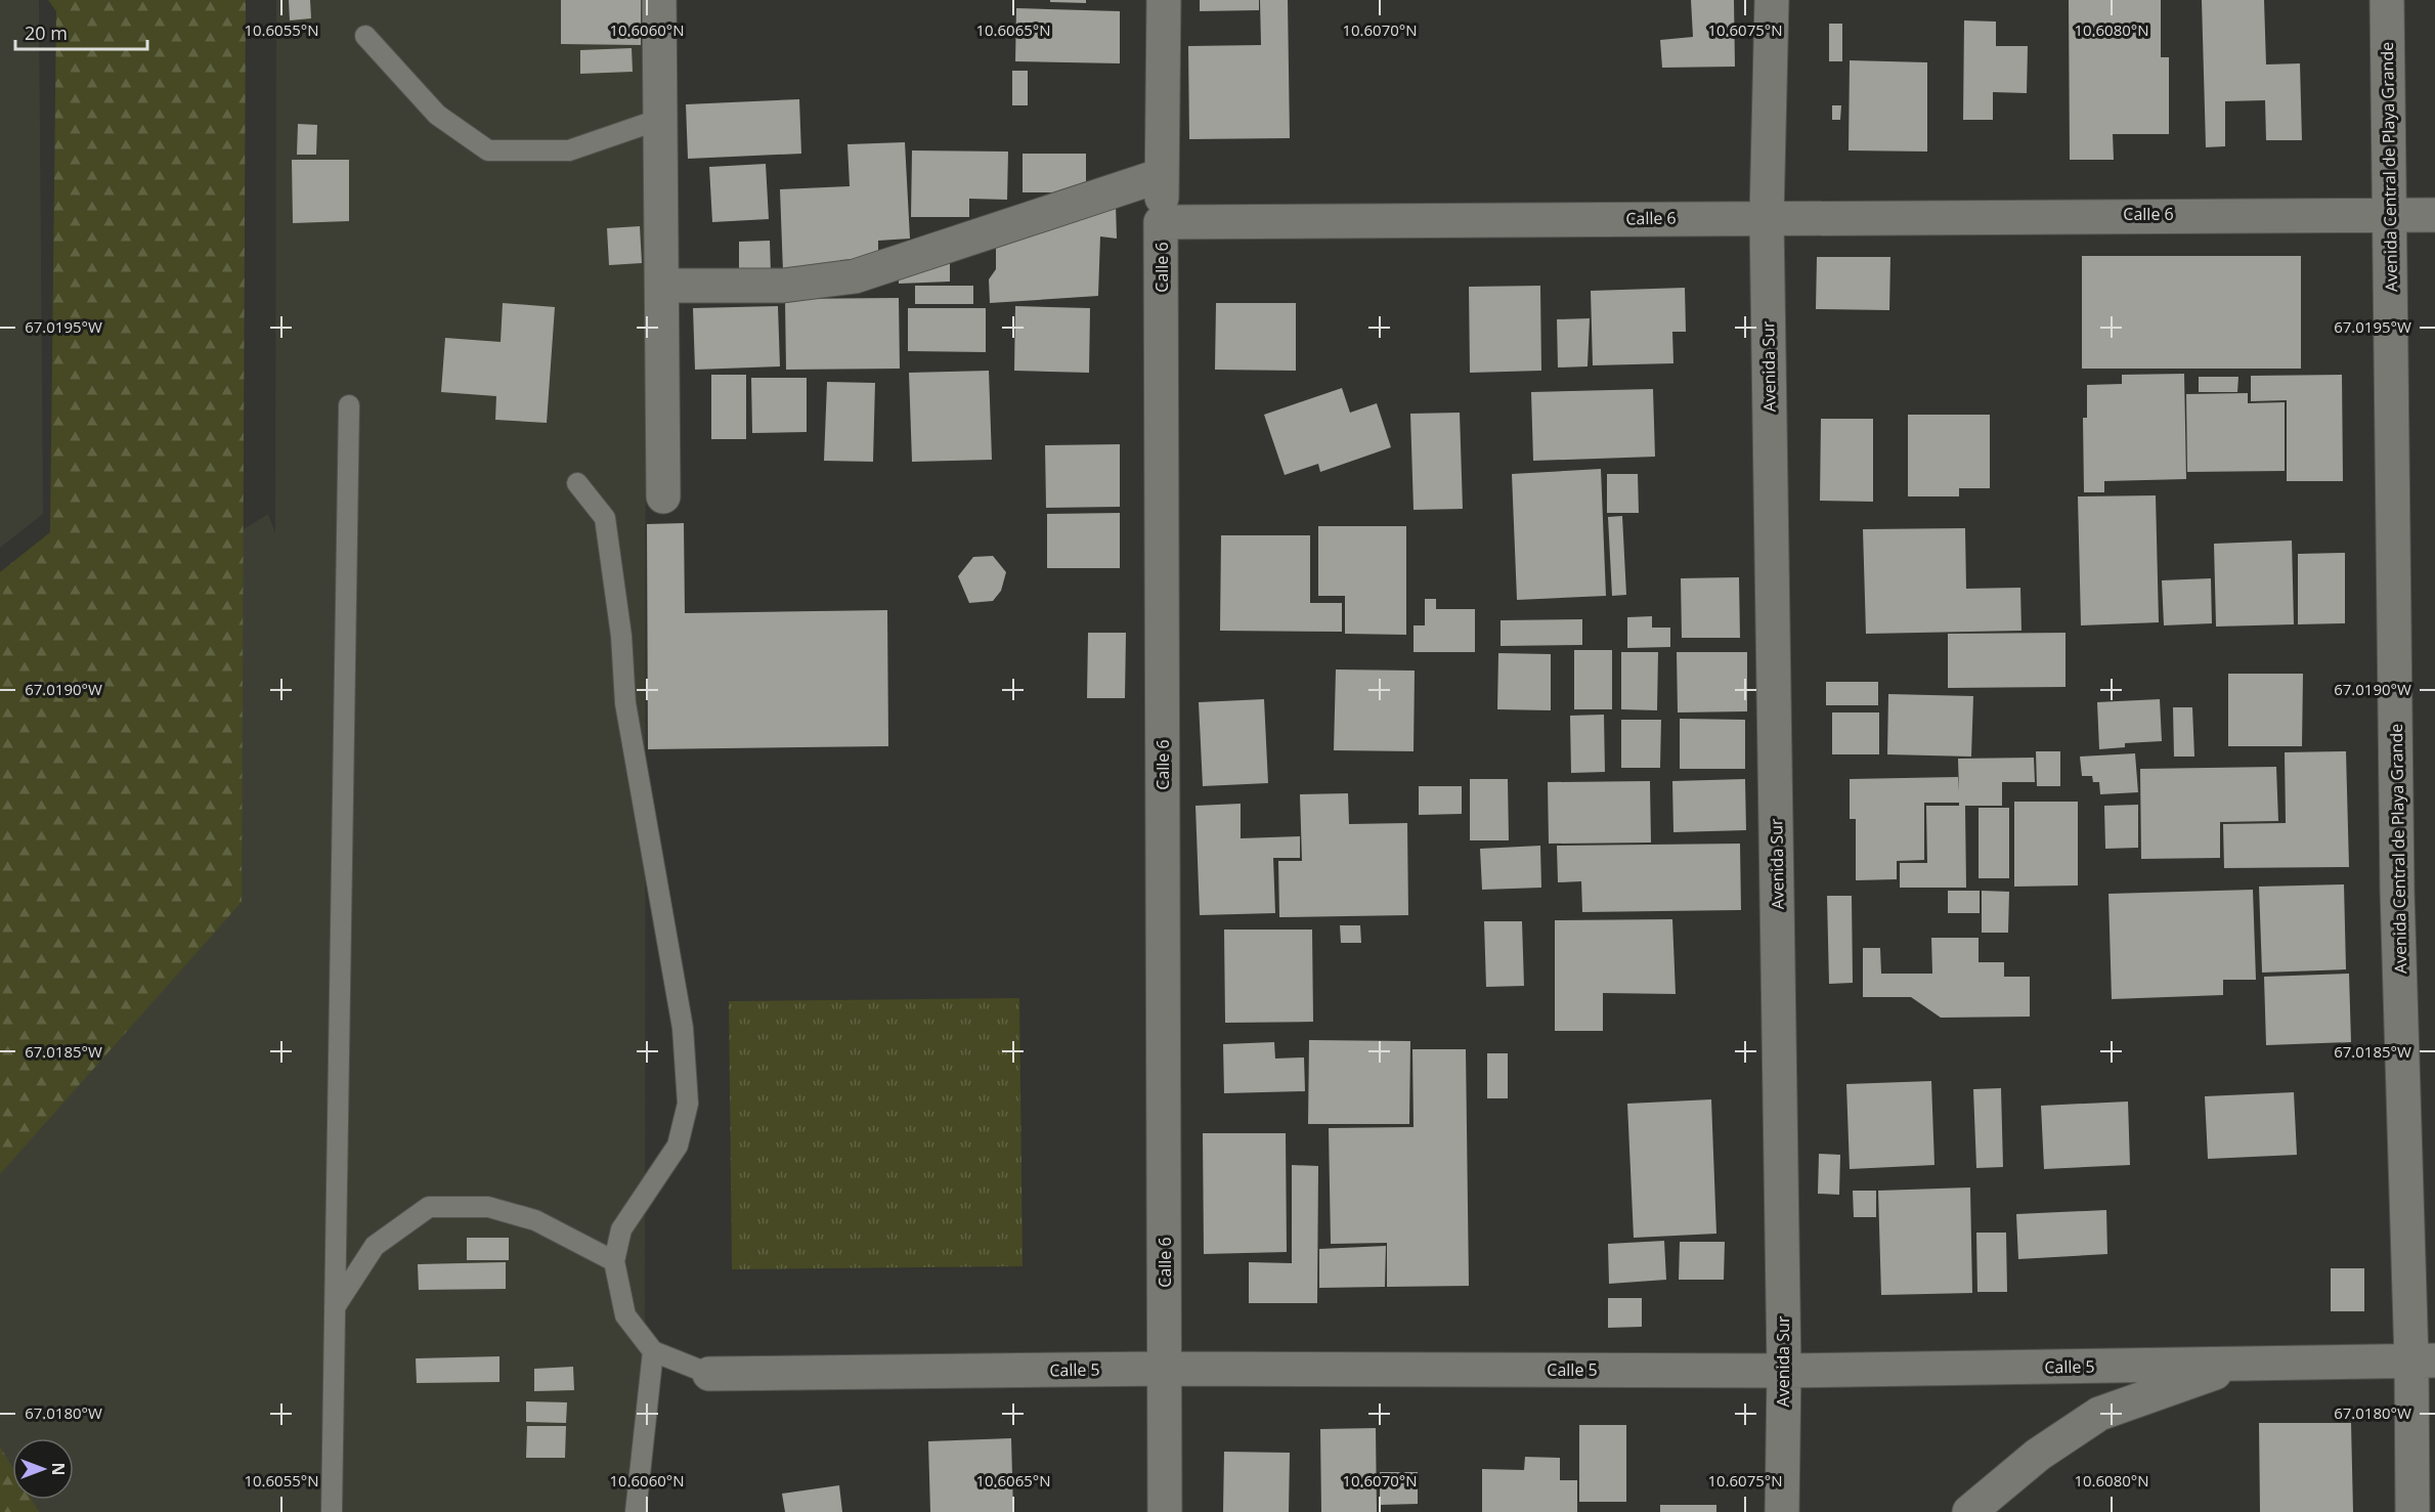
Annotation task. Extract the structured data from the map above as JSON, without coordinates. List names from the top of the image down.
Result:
{
  "streets": {
    "street": [
      "Avenida Central de Playa Grande",
      "Calle 6",
      "Avenida Sur",
      "Calle 5"
    ]
  },
  "crossings": [
    ["Avenida Central de Playa Grande", "Calle 6"],
    ["Avenida Central de Playa Grande", "Calle 5"],
    ["Calle 6", "Avenida Sur"],
    ["Calle 6", "Calle 5"],
    ["Avenida Sur", "Calle 5"]
  ],
  "scale_bar": "20 m",
  "north": "right",
  "coordinates": [
    "10.6055°N",
    "10.6060°N",
    "10.6065°N",
    "10.6070°N",
    "10.6075°N",
    "10.6080°N",
    "67.0195°W",
    "67.0190°W",
    "67.0185°W",
    "67.0180°W"
  ]
}
